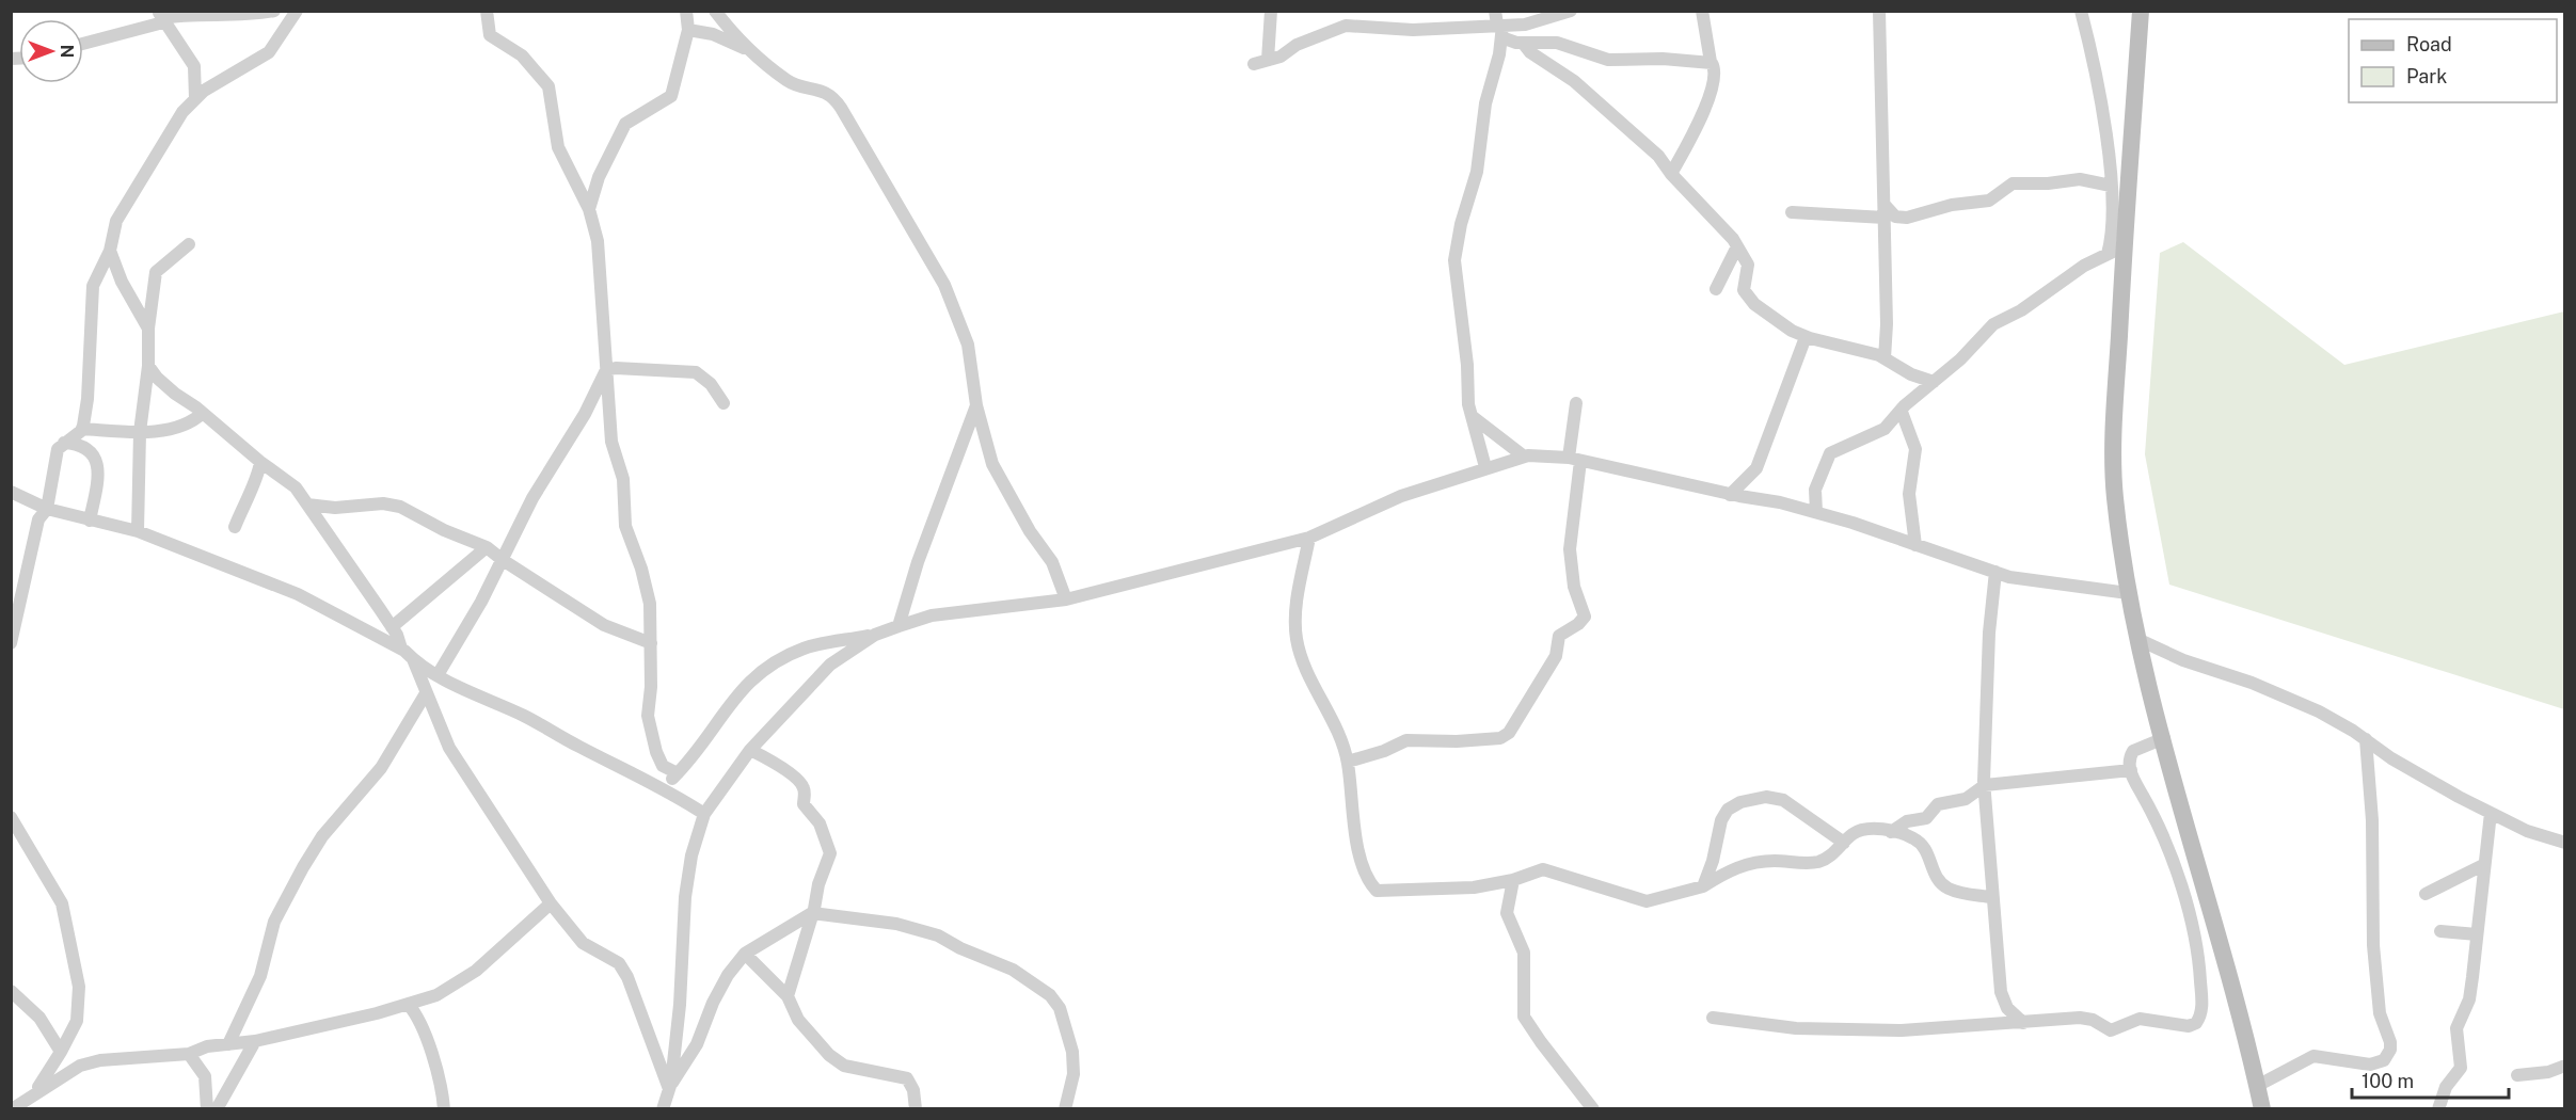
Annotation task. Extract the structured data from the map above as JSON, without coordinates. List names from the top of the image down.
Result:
{
  "legend": ["Road", "Park"],
  "scale_bar": "100 m",
  "north": "right"
}
